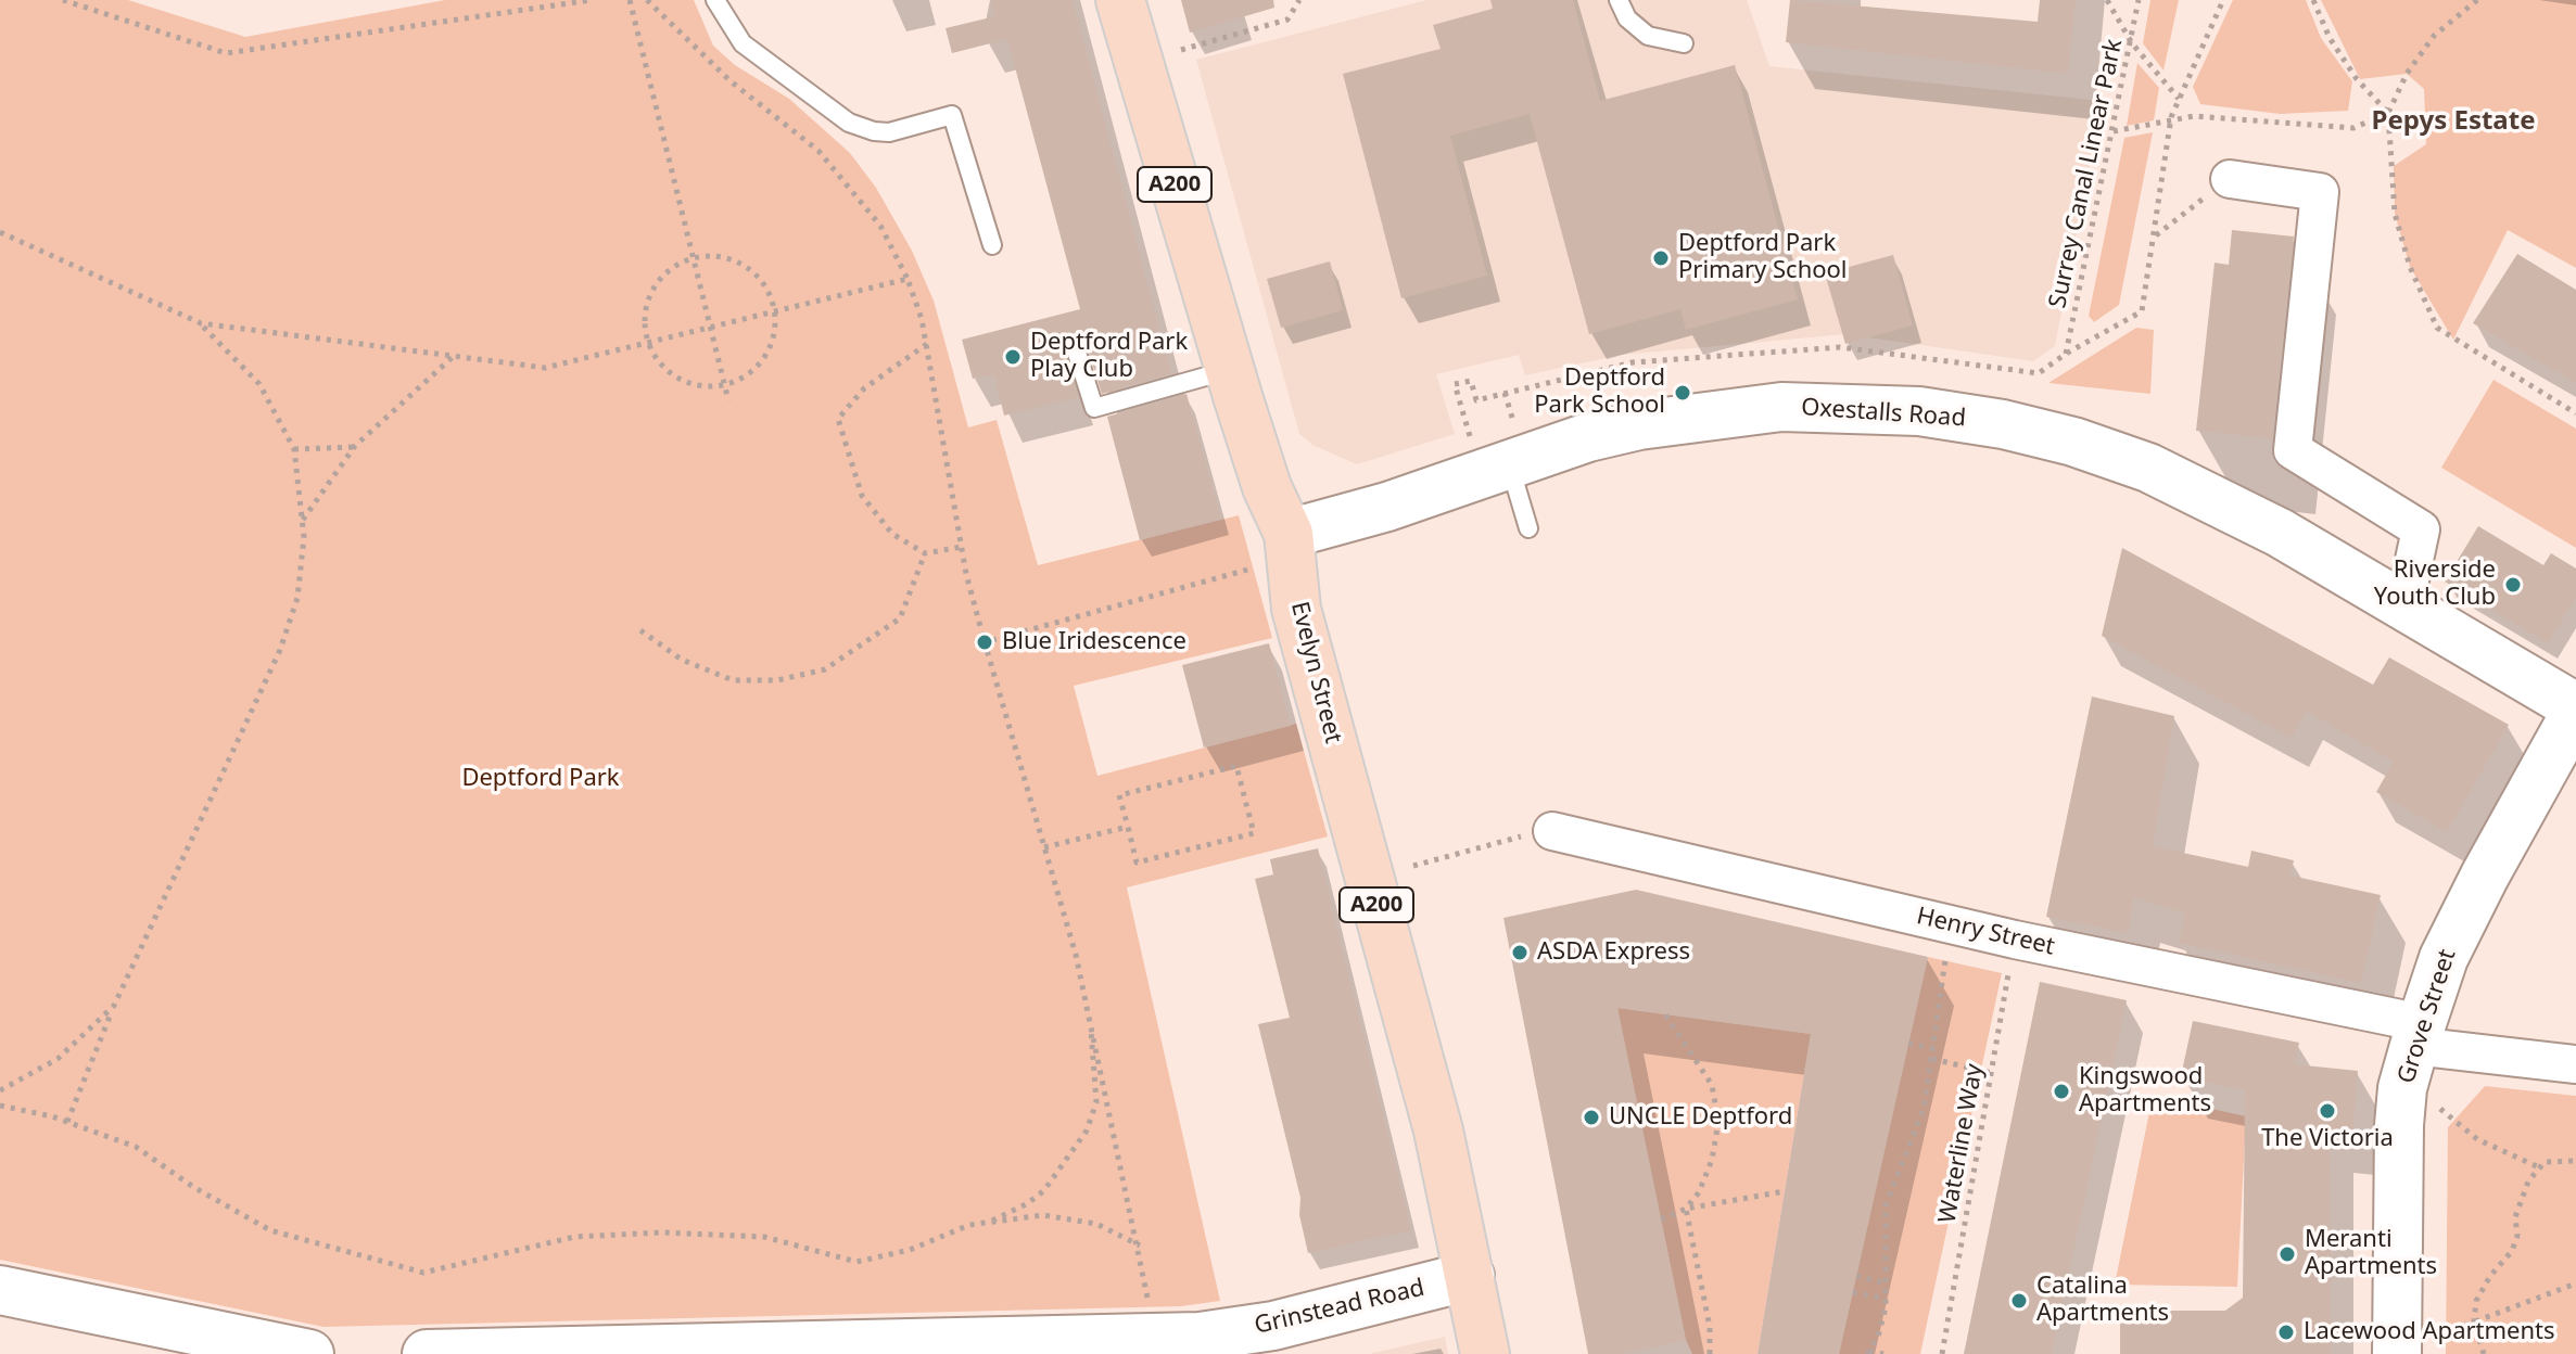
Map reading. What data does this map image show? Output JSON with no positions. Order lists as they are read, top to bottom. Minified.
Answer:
{"streets":{"main road":["A200","Evelyn Street"],"street":["Oxestalls Road","Henry Street","Grove Street","Grinstead Road"],"path":["Surrey Canal Linear Park","Waterline Way"]},"crossings":[["Oxestalls Road","Evelyn Street"],["Oxestalls Road","Grove Street"],["Evelyn Street","Grinstead Road"],["Henry Street","Grove Street"],["Henry Street","Waterline Way"]],"districts":["Pepys Estate"],"parks":["Deptford Park"],"places":["Deptford Park Primary School","Deptford Park Play Club","Deptford Park School","Riverside Youth Club","Blue Iridescence","ASDA Express","Kingswood Apartments","The Victoria","UNCLE Deptford","Meranti Apartments","Catalina Apartments","Lacewood Apartments"]}
